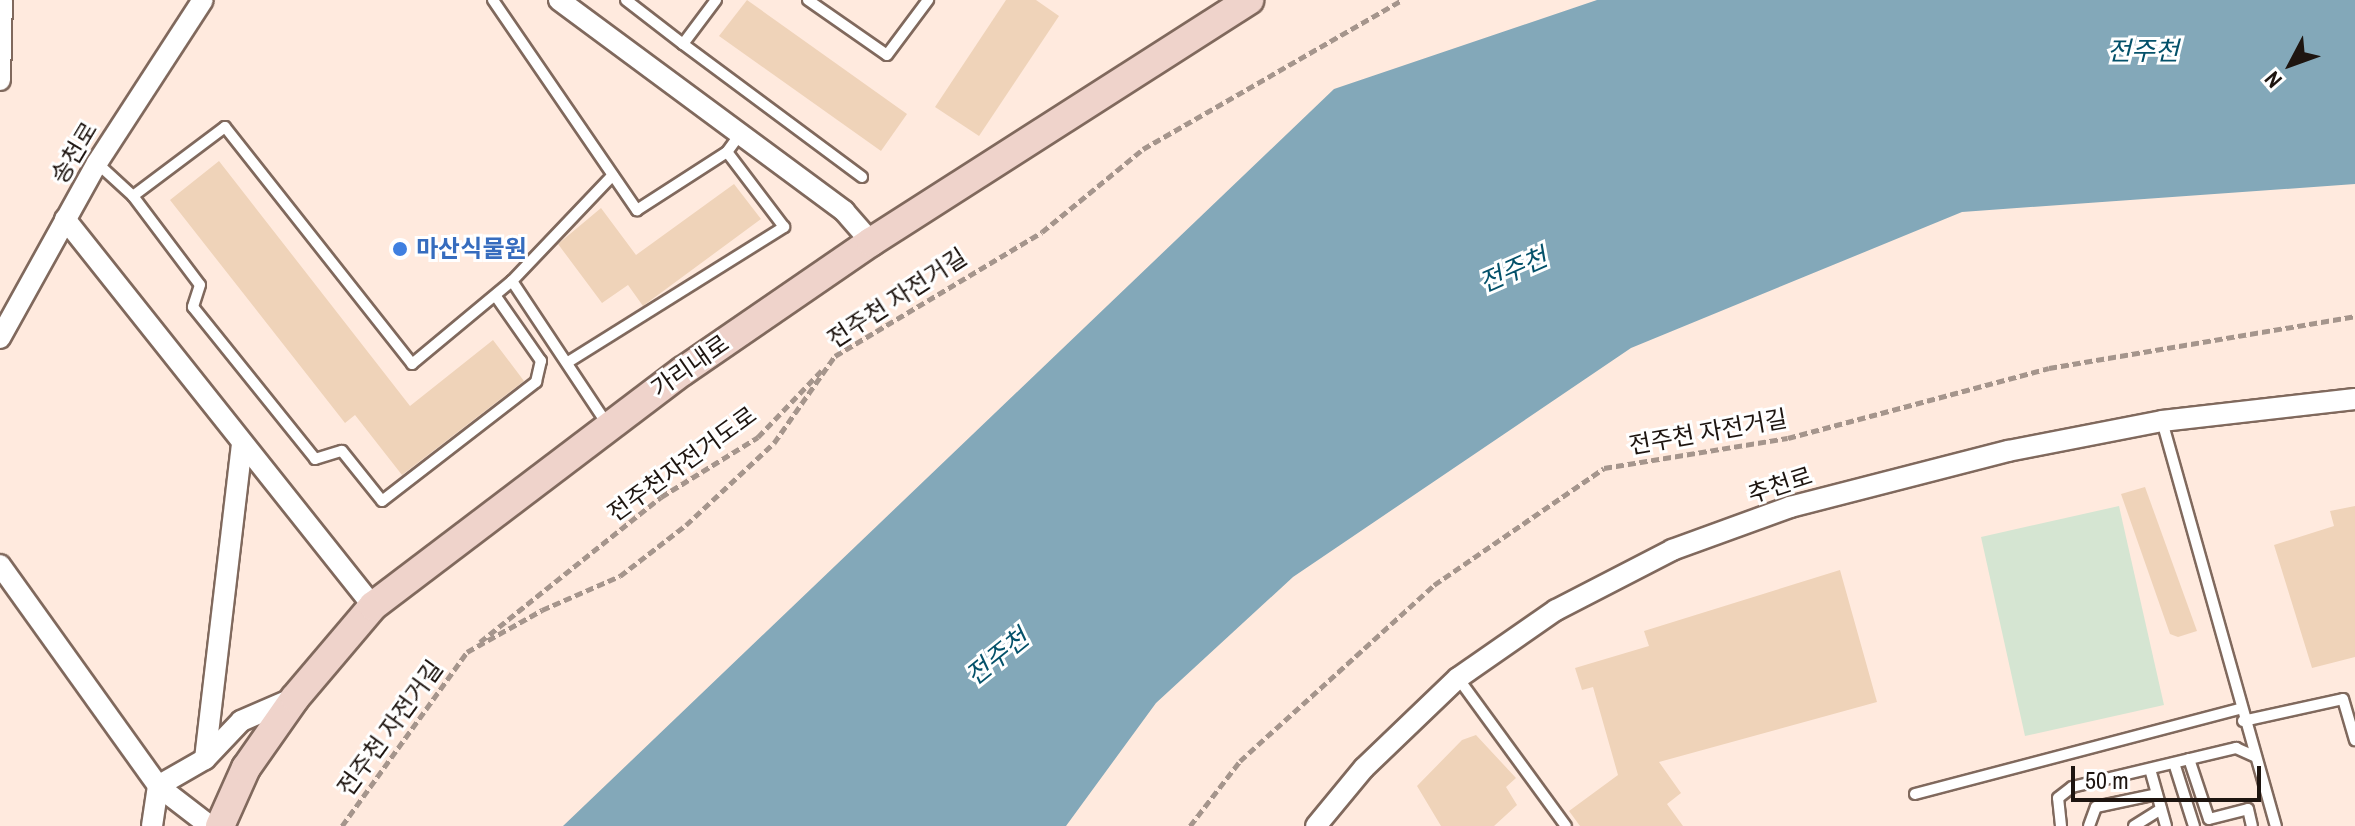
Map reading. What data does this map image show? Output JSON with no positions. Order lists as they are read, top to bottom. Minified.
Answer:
{"streets":{"street":["송천로","가리내로","추천로"],"path":["전주천 자전거길","전주천자전거도로"]},"crossings":[["전주천 자전거길","전주천자전거도로"]],"water":["전주천"],"places":["마산식물원"],"scale_bar":"50 m","north":"bottom left"}
